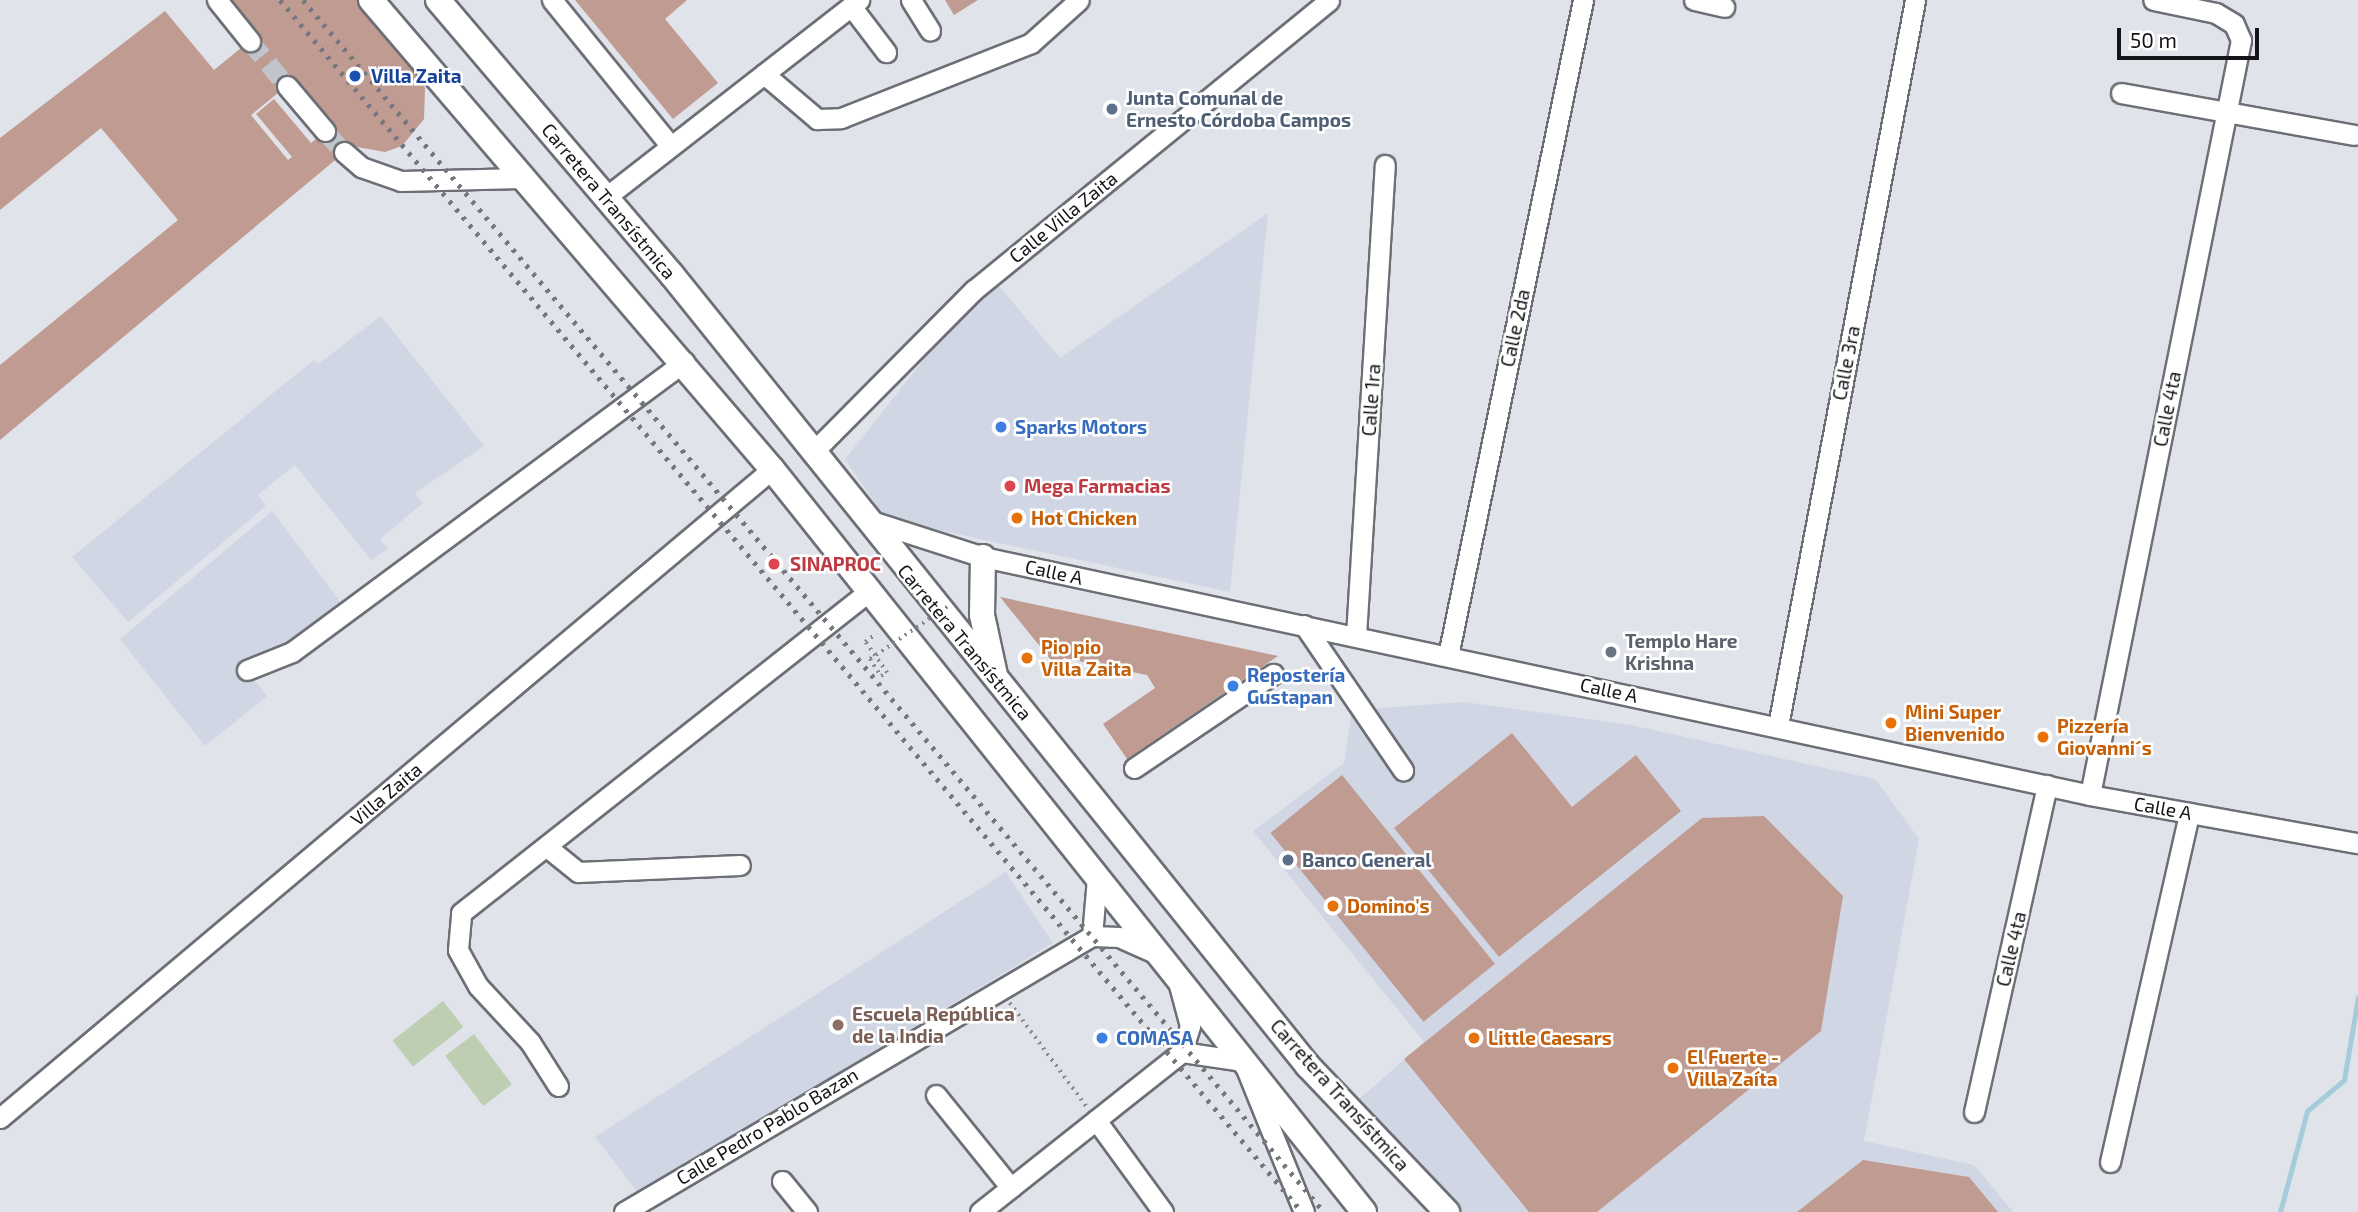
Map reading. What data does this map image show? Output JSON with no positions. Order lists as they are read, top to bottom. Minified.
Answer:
{"streets":{"main road":["Carretera Transístmica"],"street":["Calle Villa Zaita","Calle 2da","Calle 3ra","Calle 1ra","Calle 4ta","Calle A","Villa Zaita","Calle Pedro Pablo Bazan"]},"crossings":[["Carretera Transístmica","Calle Villa Zaita"],["Carretera Transístmica","Calle A"],["Calle 2da","Calle A"],["Calle 3ra","Calle A"],["Calle 1ra","Calle A"],["Calle 4ta","Calle A"]],"places":["Villa Zaita","Junta Comunal de Ernesto Córdoba Campos","Sparks Motors","Mega Farmacias","Hot Chicken","SINAPROC","Templo Hare Krishna","Pio pio Villa Zaita","Repostería Gustapan","Mini Super Bienvenido","Pizzería Giovanni´s","Banco General","Domino's","Escuela República de la India","COMASA","Little Caesars","El Fuerte - Villa Zaíta"],"scale_bar":"50 m"}
